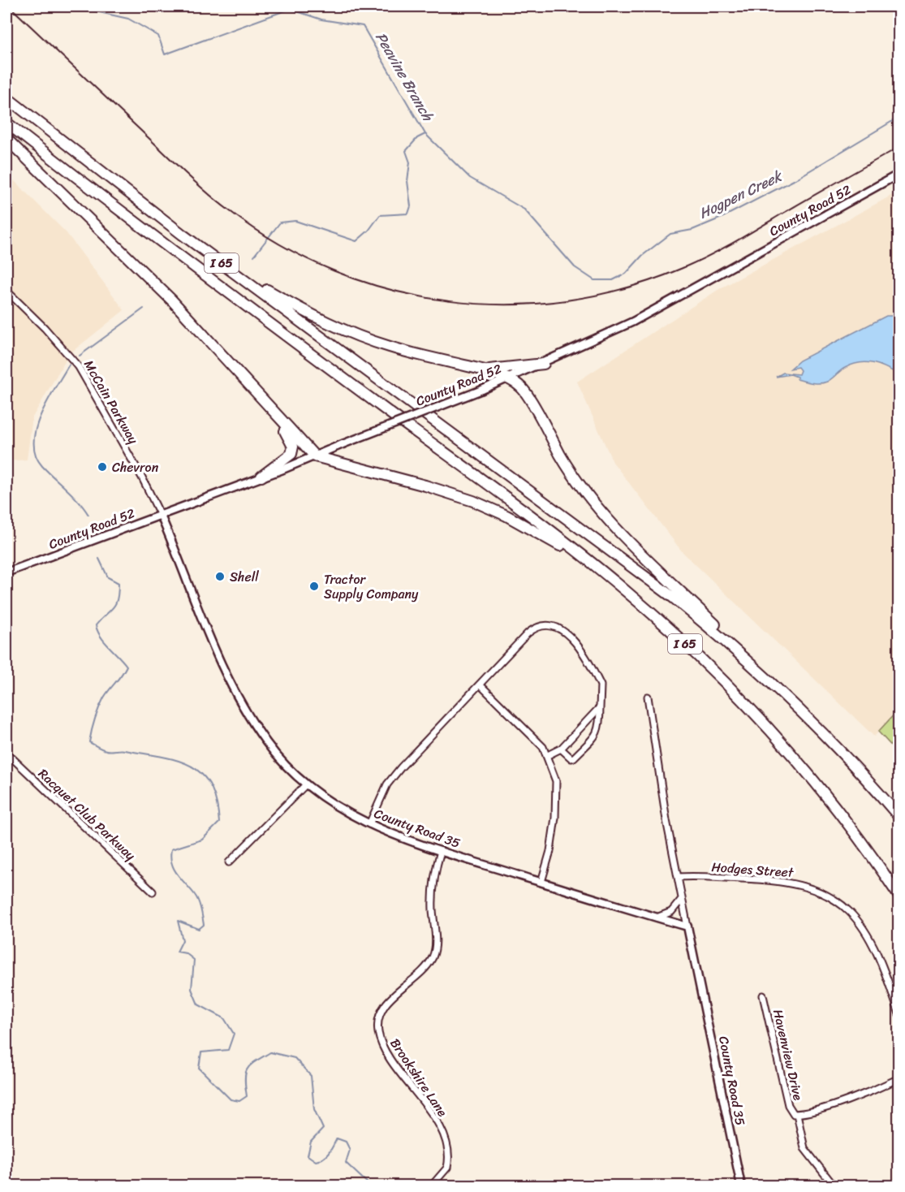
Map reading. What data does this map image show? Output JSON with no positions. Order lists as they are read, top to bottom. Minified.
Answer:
{"streets":{"highway":["I 65"],"street":["County Road 52","McCain Parkway","Racquet Club Parkway","County Road 35","Hodges Street","Havenview Drive","Brookshire Lane"]},"crossings":[["County Road 52","McCain Parkway"],["County Road 52","County Road 35"],["McCain Parkway","County Road 35"],["County Road 35","Brookshire Lane"]],"water":["Peavine Branch","Hogpen Creek"],"places":["Chevron","Shell","Tractor Supply Company"]}
